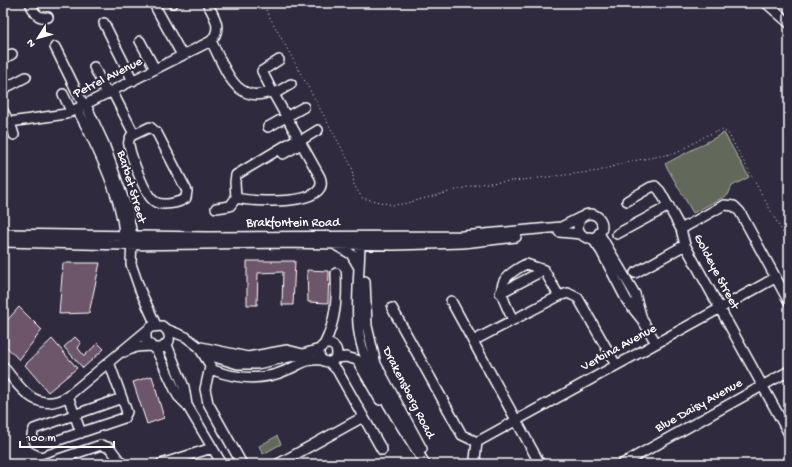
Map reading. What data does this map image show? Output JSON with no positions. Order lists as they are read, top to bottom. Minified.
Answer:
{"streets":{"street":["Petrel Avenue","Barbet Street","Brakfontein Road","Goldeye Street","Verbina Avenue","Drakensberg Road","Blue Daisy Avenue"]},"crossings":[["Petrel Avenue","Barbet Street"],["Barbet Street","Brakfontein Road"],["Brakfontein Road","Drakensberg Road"],["Goldeye Street","Verbina Avenue"],["Goldeye Street","Blue Daisy Avenue"]],"scale_bar":"100 m","north":"bottom left"}
